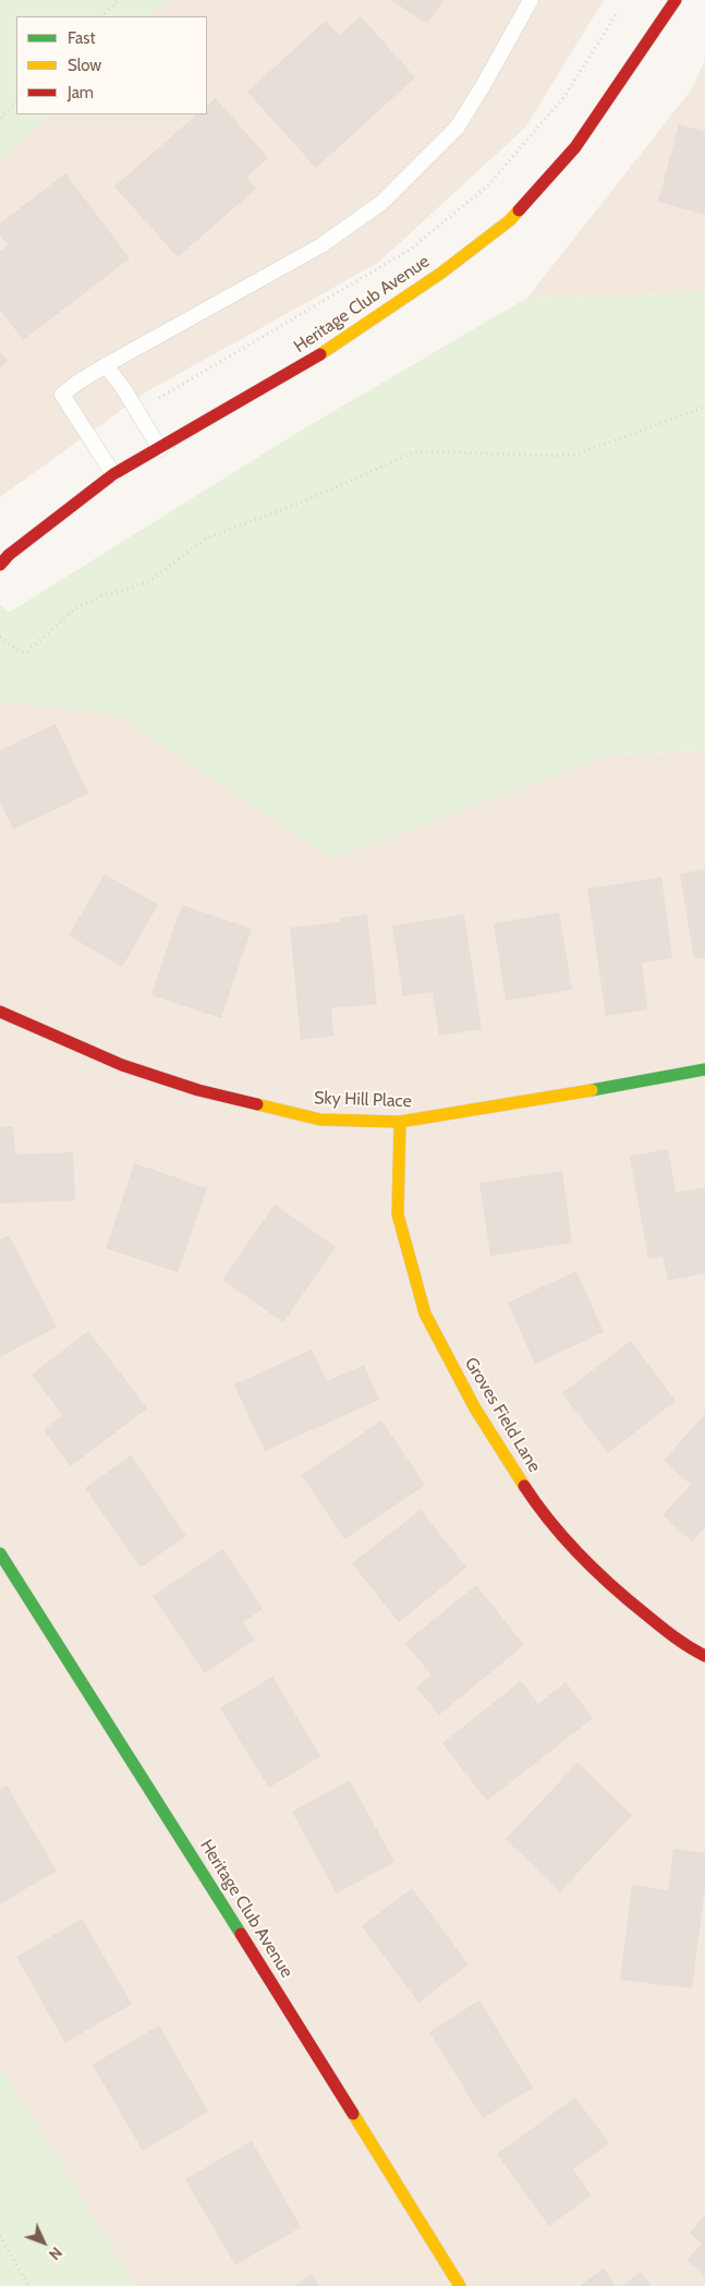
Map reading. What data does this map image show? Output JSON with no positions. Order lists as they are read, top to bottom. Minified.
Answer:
{"streets":{"street":["Heritage Club Avenue","Sky Hill Place","Groves Field Lane"]},"crossings":[["Sky Hill Place","Groves Field Lane"]],"legend":["Fast","Slow","Jam"],"north":"bottom right"}
